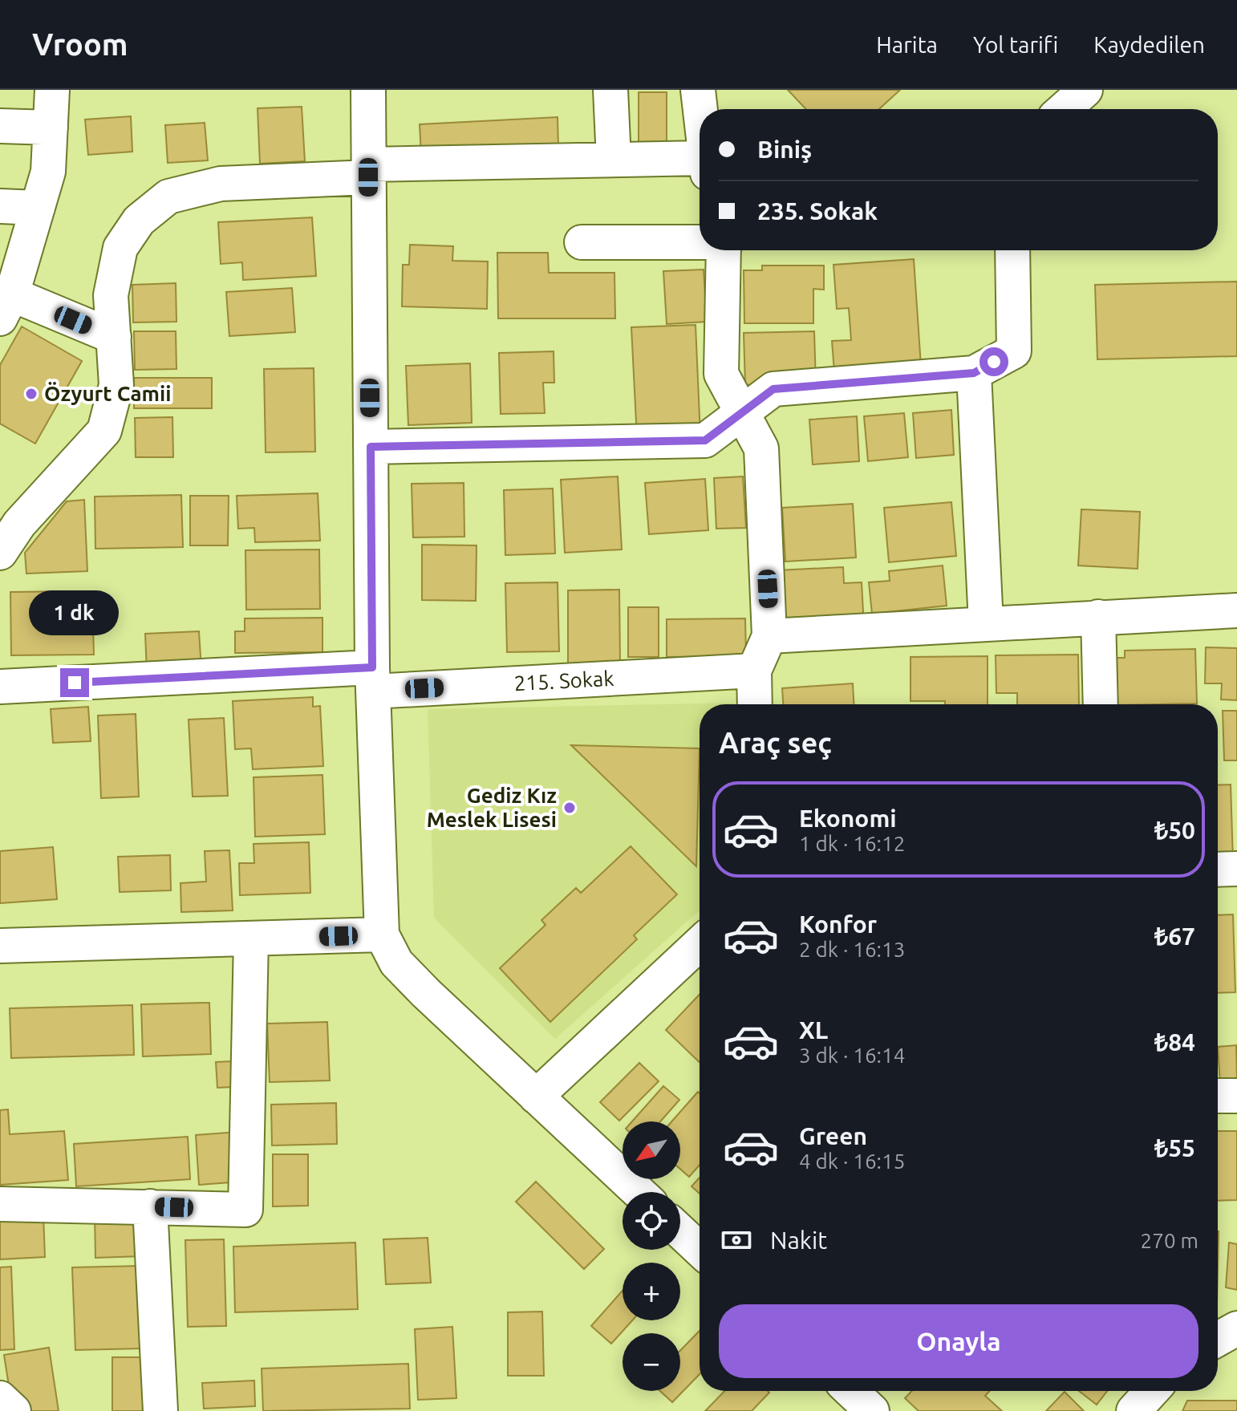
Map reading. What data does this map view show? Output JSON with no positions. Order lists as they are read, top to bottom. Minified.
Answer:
{"streets":{"street":["215. Sokak"]},"places":["Özyurt Camii","Gediz Kız Meslek Lisesi"],"north":"bottom left","page":{"header":"Vroom","nav":["Harita","Yol tarifi","Kaydedilen"],"banner":["Biniş","235. Sokak"],"bubble":"1 dk","heading":"Araç seç","list":[{"name":"Ekonomi","note":"1 dk · 16:12","value":"₺50"},{"name":"Konfor","note":"2 dk · 16:13","value":"₺67"},{"name":"XL","note":"3 dk · 16:14","value":"₺84"},{"name":"Green","note":"4 dk · 16:15","value":"₺55"}],"map_buttons":["+","−"],"pay":["Nakit","270 m"],"buttons":"Onayla"}}
